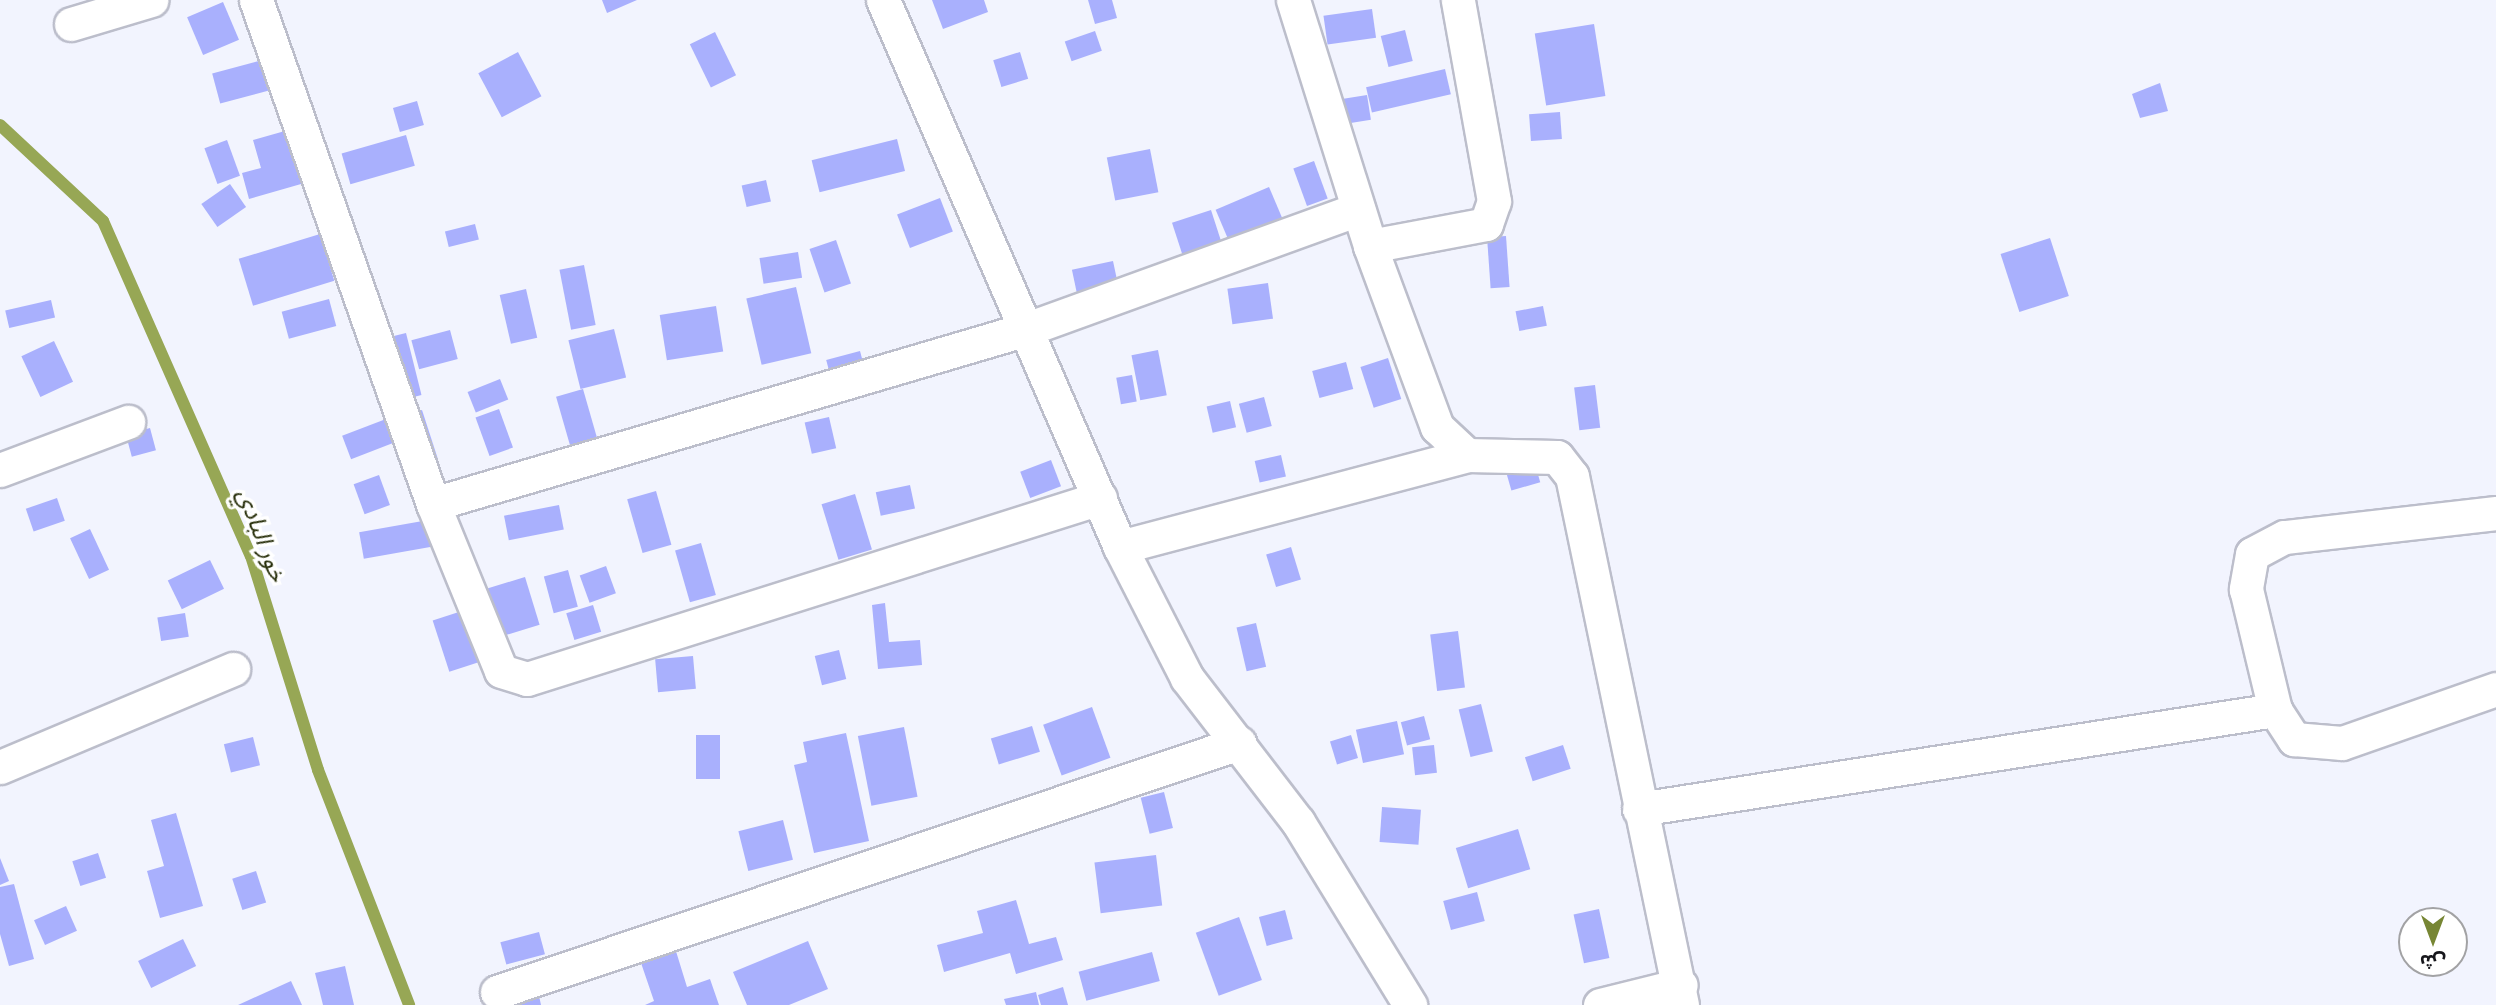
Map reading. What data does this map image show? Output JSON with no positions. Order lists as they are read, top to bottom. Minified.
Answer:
{"water":["خور البادي"],"north":"bottom"}
